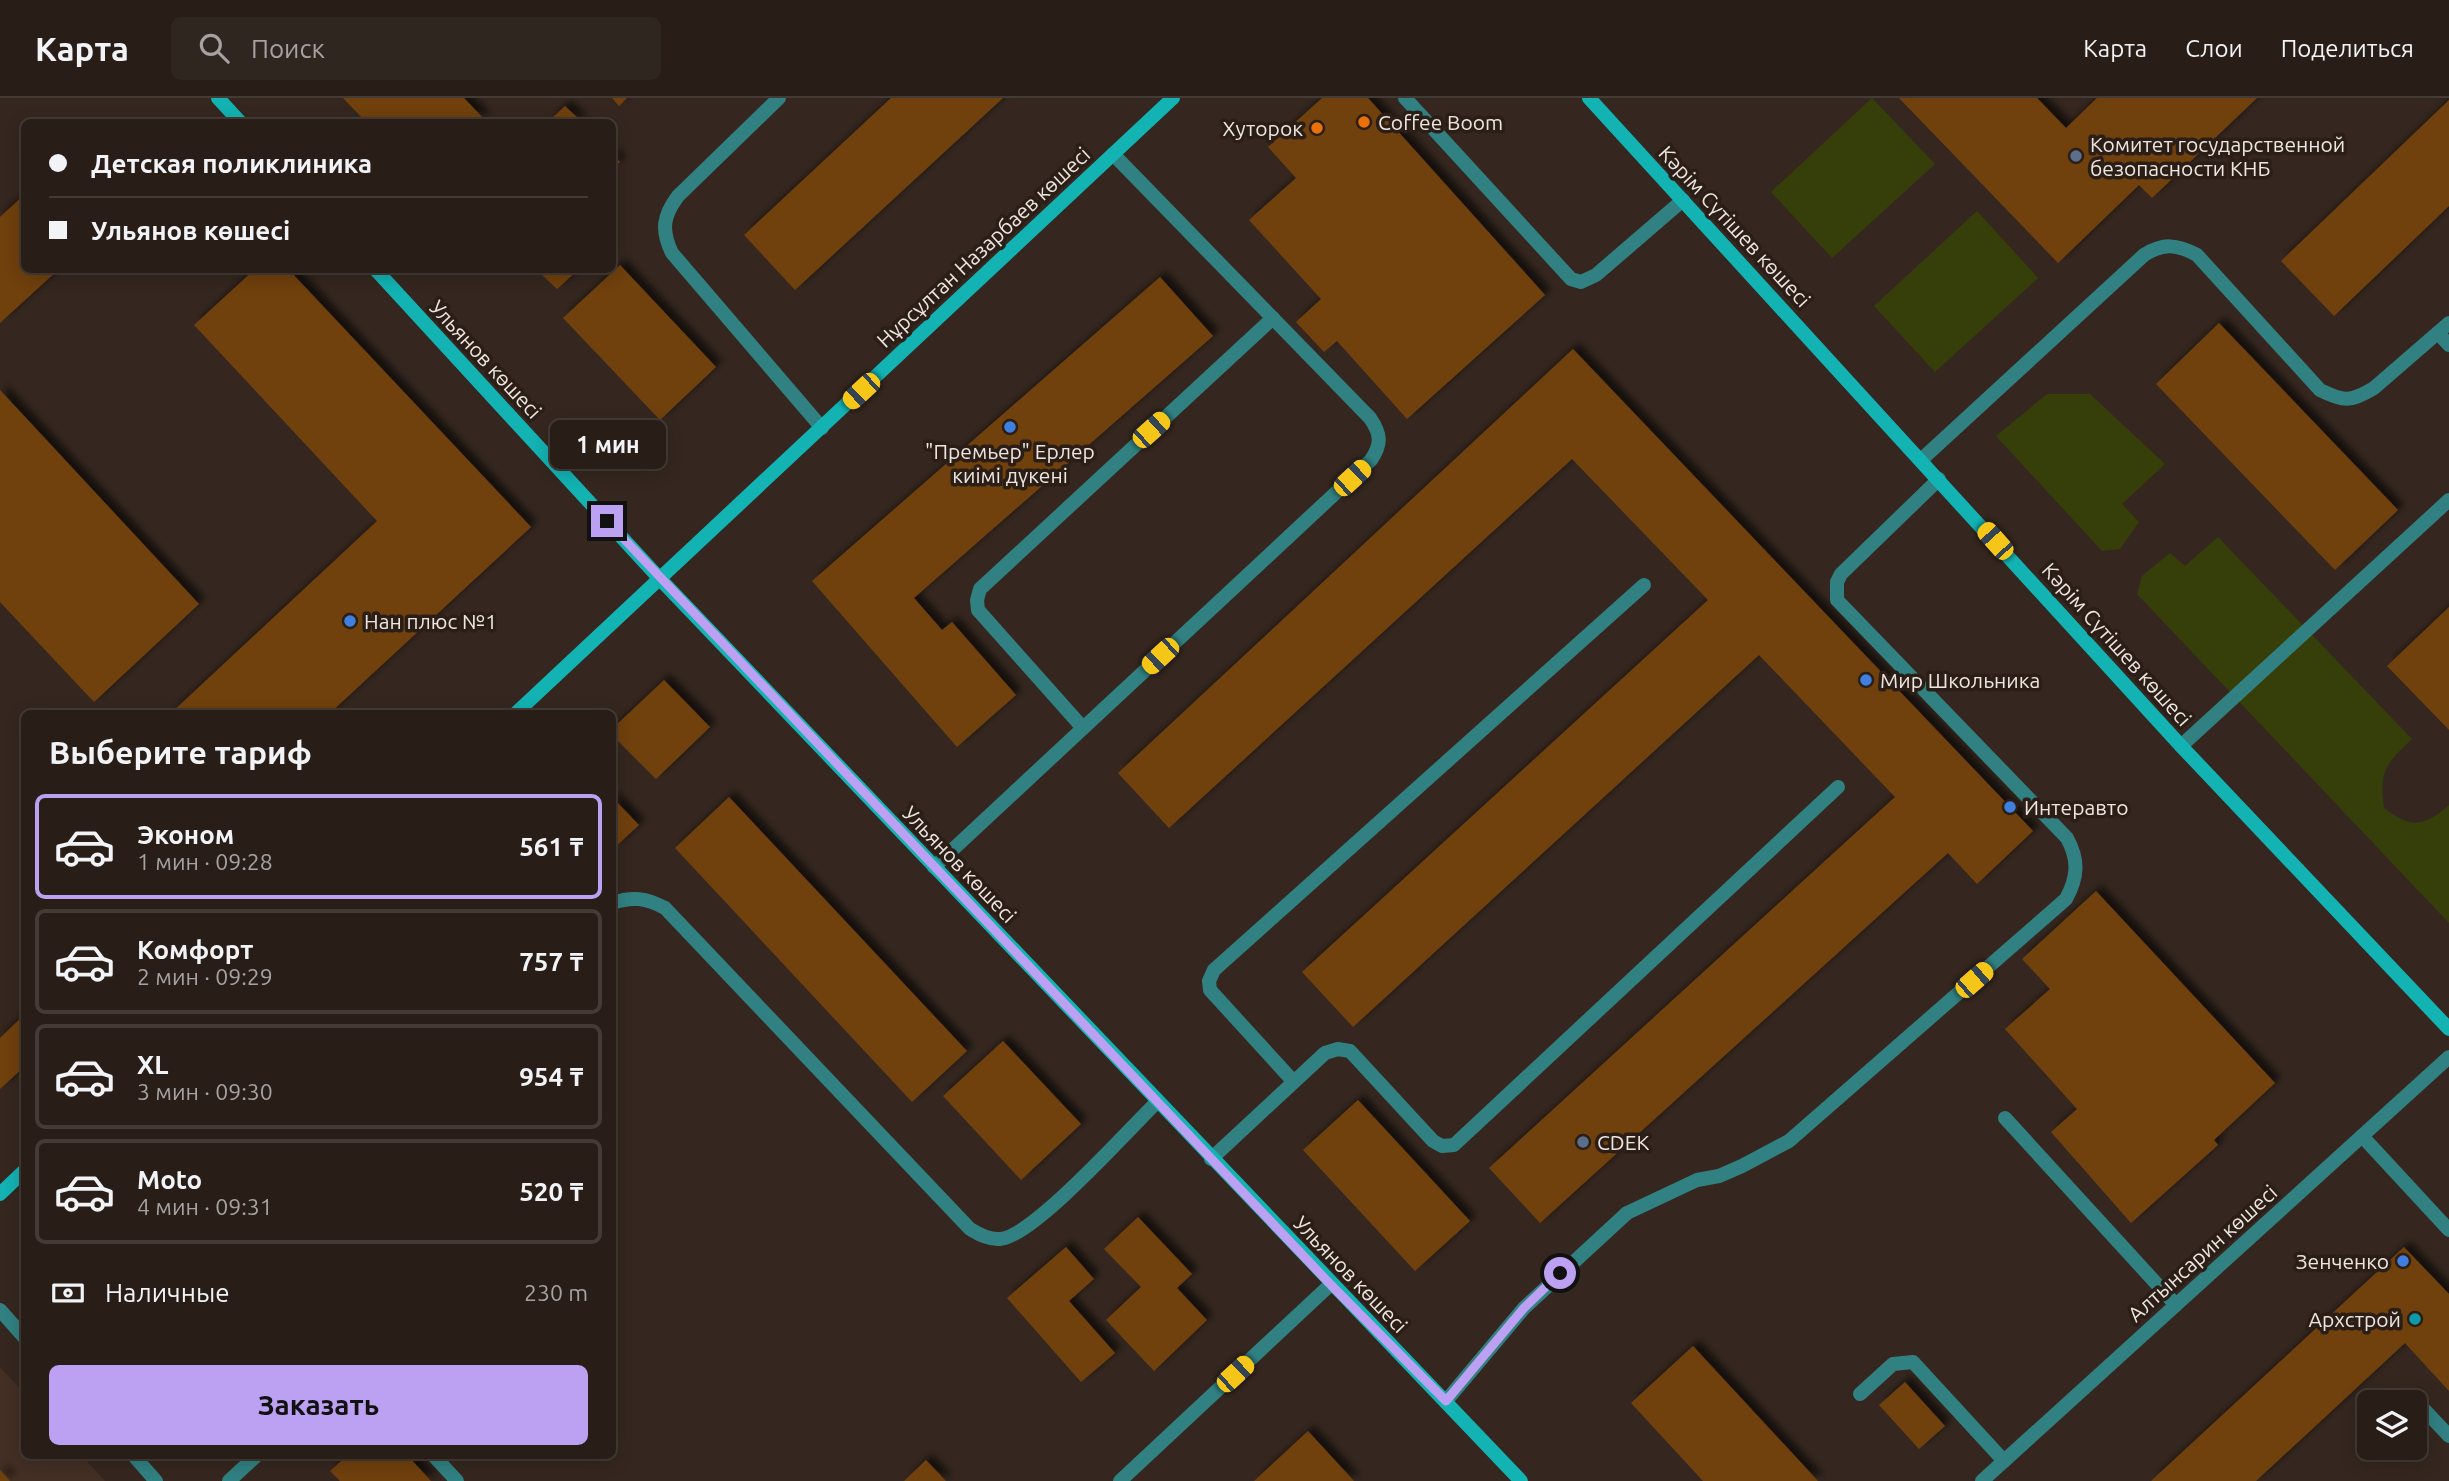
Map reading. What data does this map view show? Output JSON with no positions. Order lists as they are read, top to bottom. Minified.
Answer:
{"streets":{"street":["Кәрім Сүтішев көшесі","Нұрсұлтан Назарбаев көшесі","Ульянов көшесі","Алтынсарин көшесі"]},"crossings":[["Нұрсұлтан Назарбаев көшесі","Ульянов көшесі"]],"places":["Coffee Boom","Хуторок","Комитет государственной безопасности КНБ","\"Премьер\" Ерлер киімі дүкені","Нан плюс №1","Мир Школьника","Интеравто","CDEK","Зенченко","Архстрой"],"page":{"header":"Карта","search":"Поиск","nav":["Карта","Слои","Поделиться"],"banner":["Детская поликлиника","Ульянов көшесі"],"bubble":"1 мин","heading":"Выберите тариф","list":[{"name":"Эконом","note":"1 мин · 09:28","value":"561 ₸"},{"name":"Комфорт","note":"2 мин · 09:29","value":"757 ₸"},{"name":"XL","note":"3 мин · 09:30","value":"954 ₸"},{"name":"Moto","note":"4 мин · 09:31","value":"520 ₸"}],"pay":["Наличные","230 m"],"buttons":"Заказать"}}
